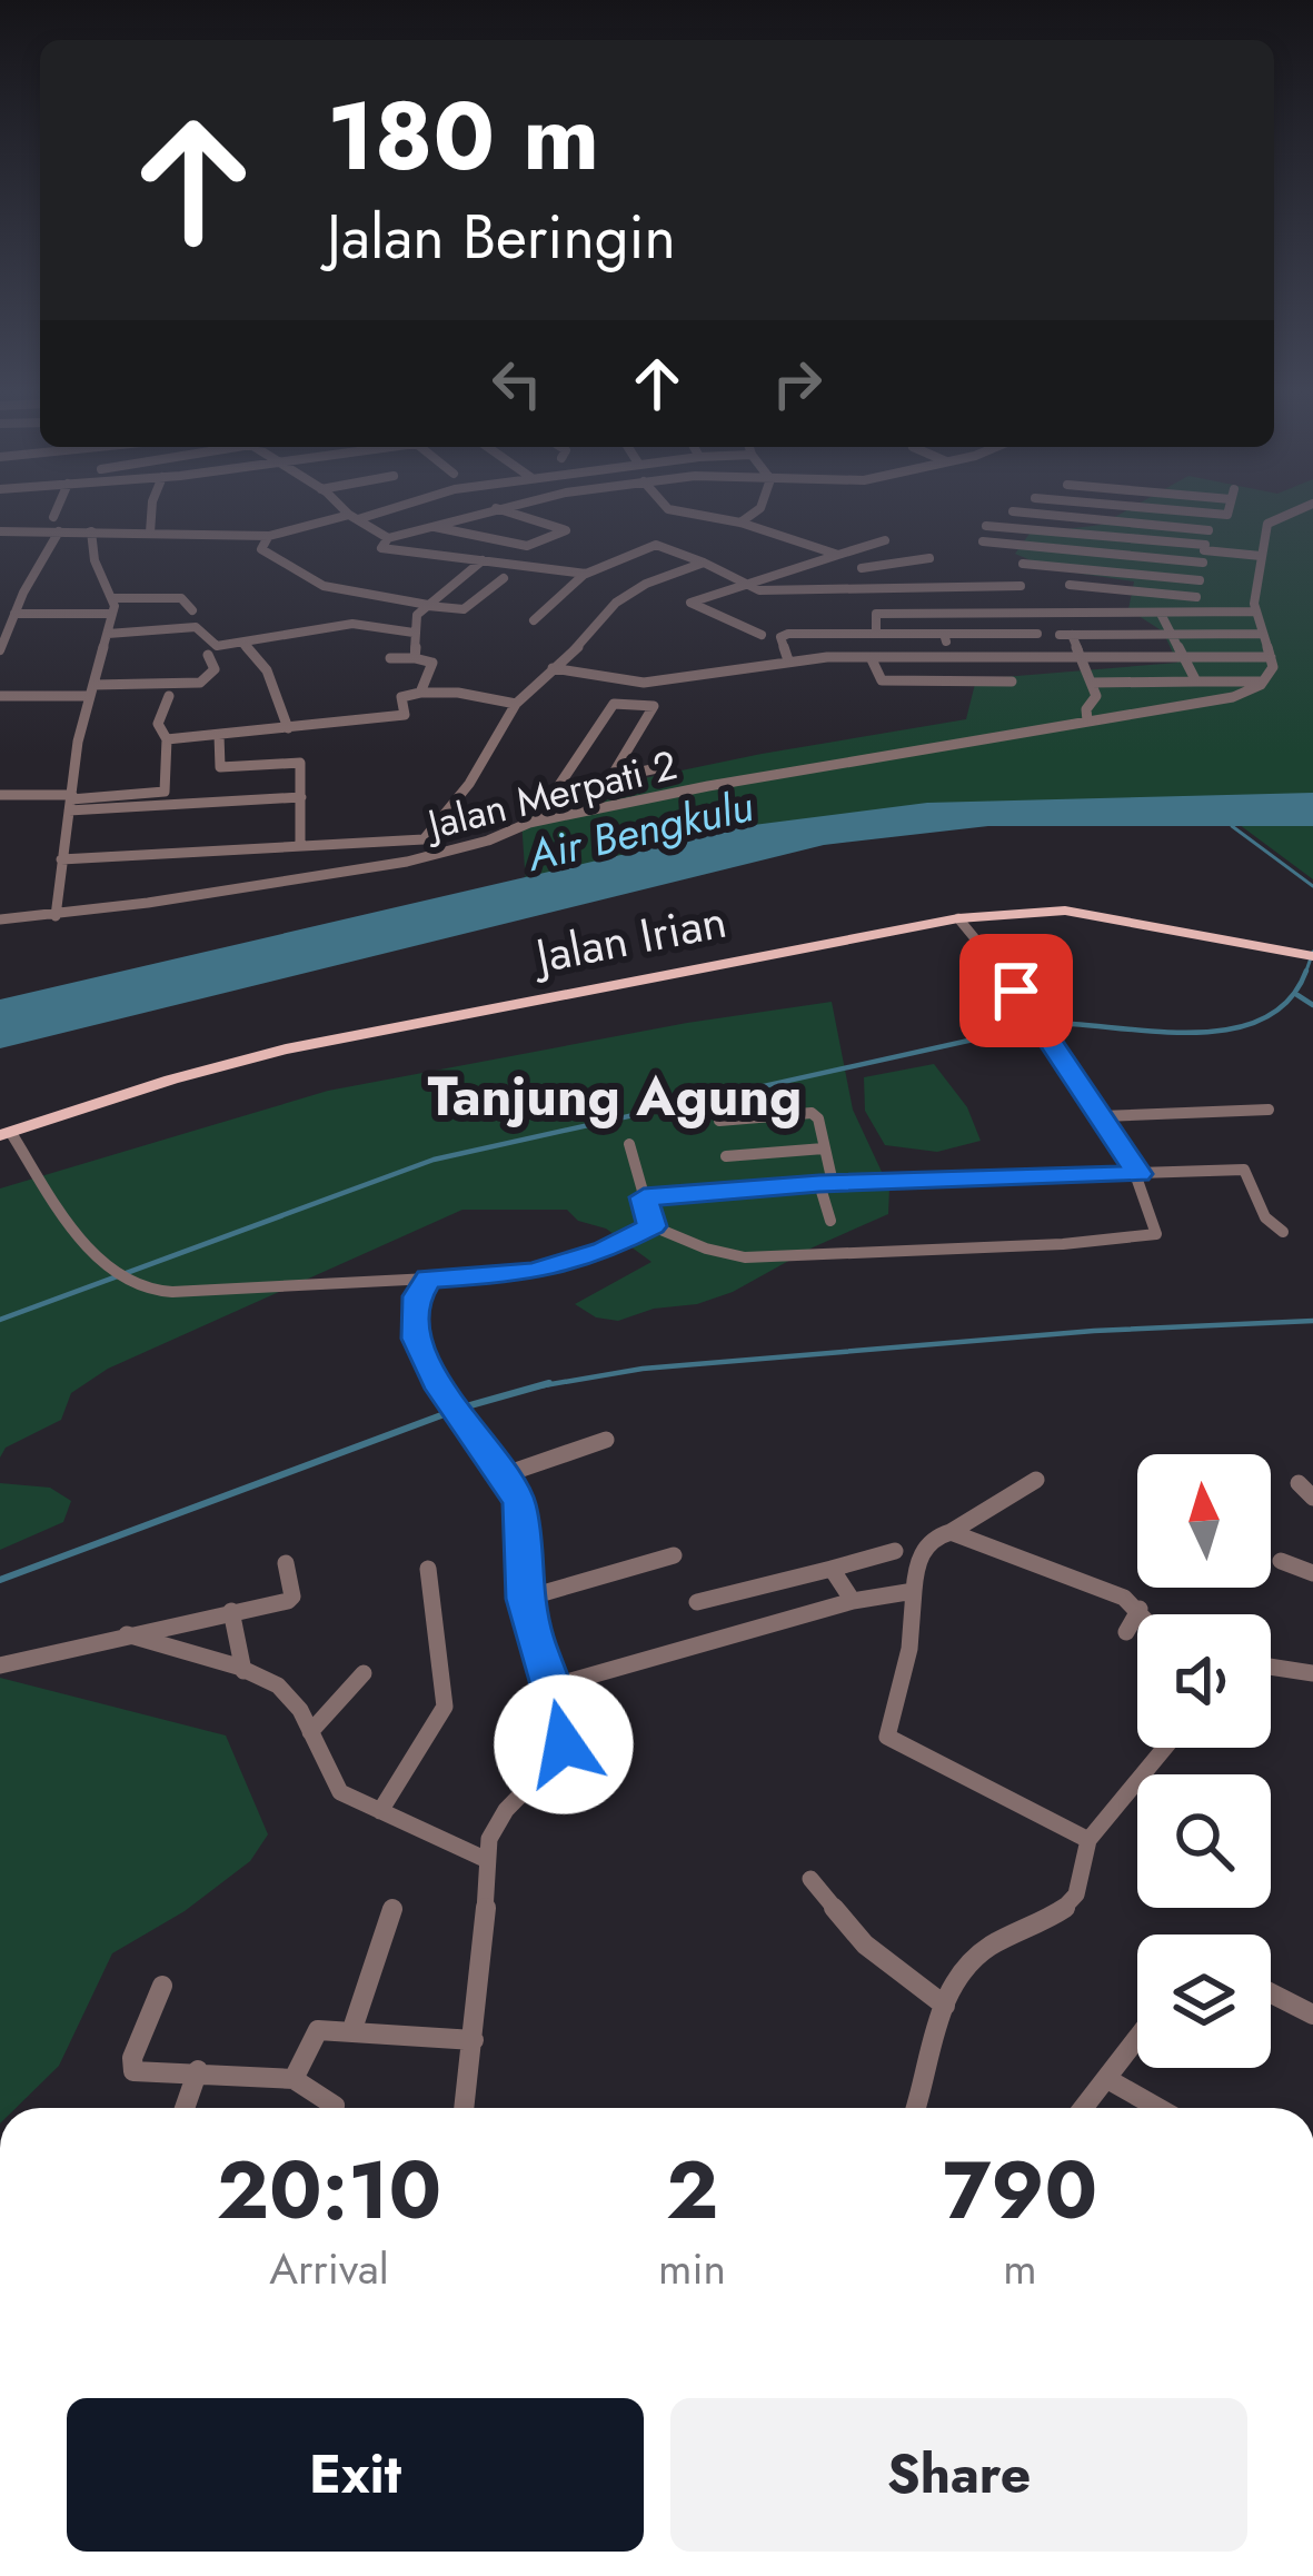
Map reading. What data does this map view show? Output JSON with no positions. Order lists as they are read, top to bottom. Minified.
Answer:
{"streets":{"main road":["Jalan Irian"],"street":["Jalan Merpati 2"]},"districts":["Tanjung Agung"],"water":["Air Bengkulu"],"north":"top","page":{"turn":["180 m","Jalan Beringin"],"eta":["20:10","Arrival","2","min","790","m"],"buttons":["Exit","Share"]}}
